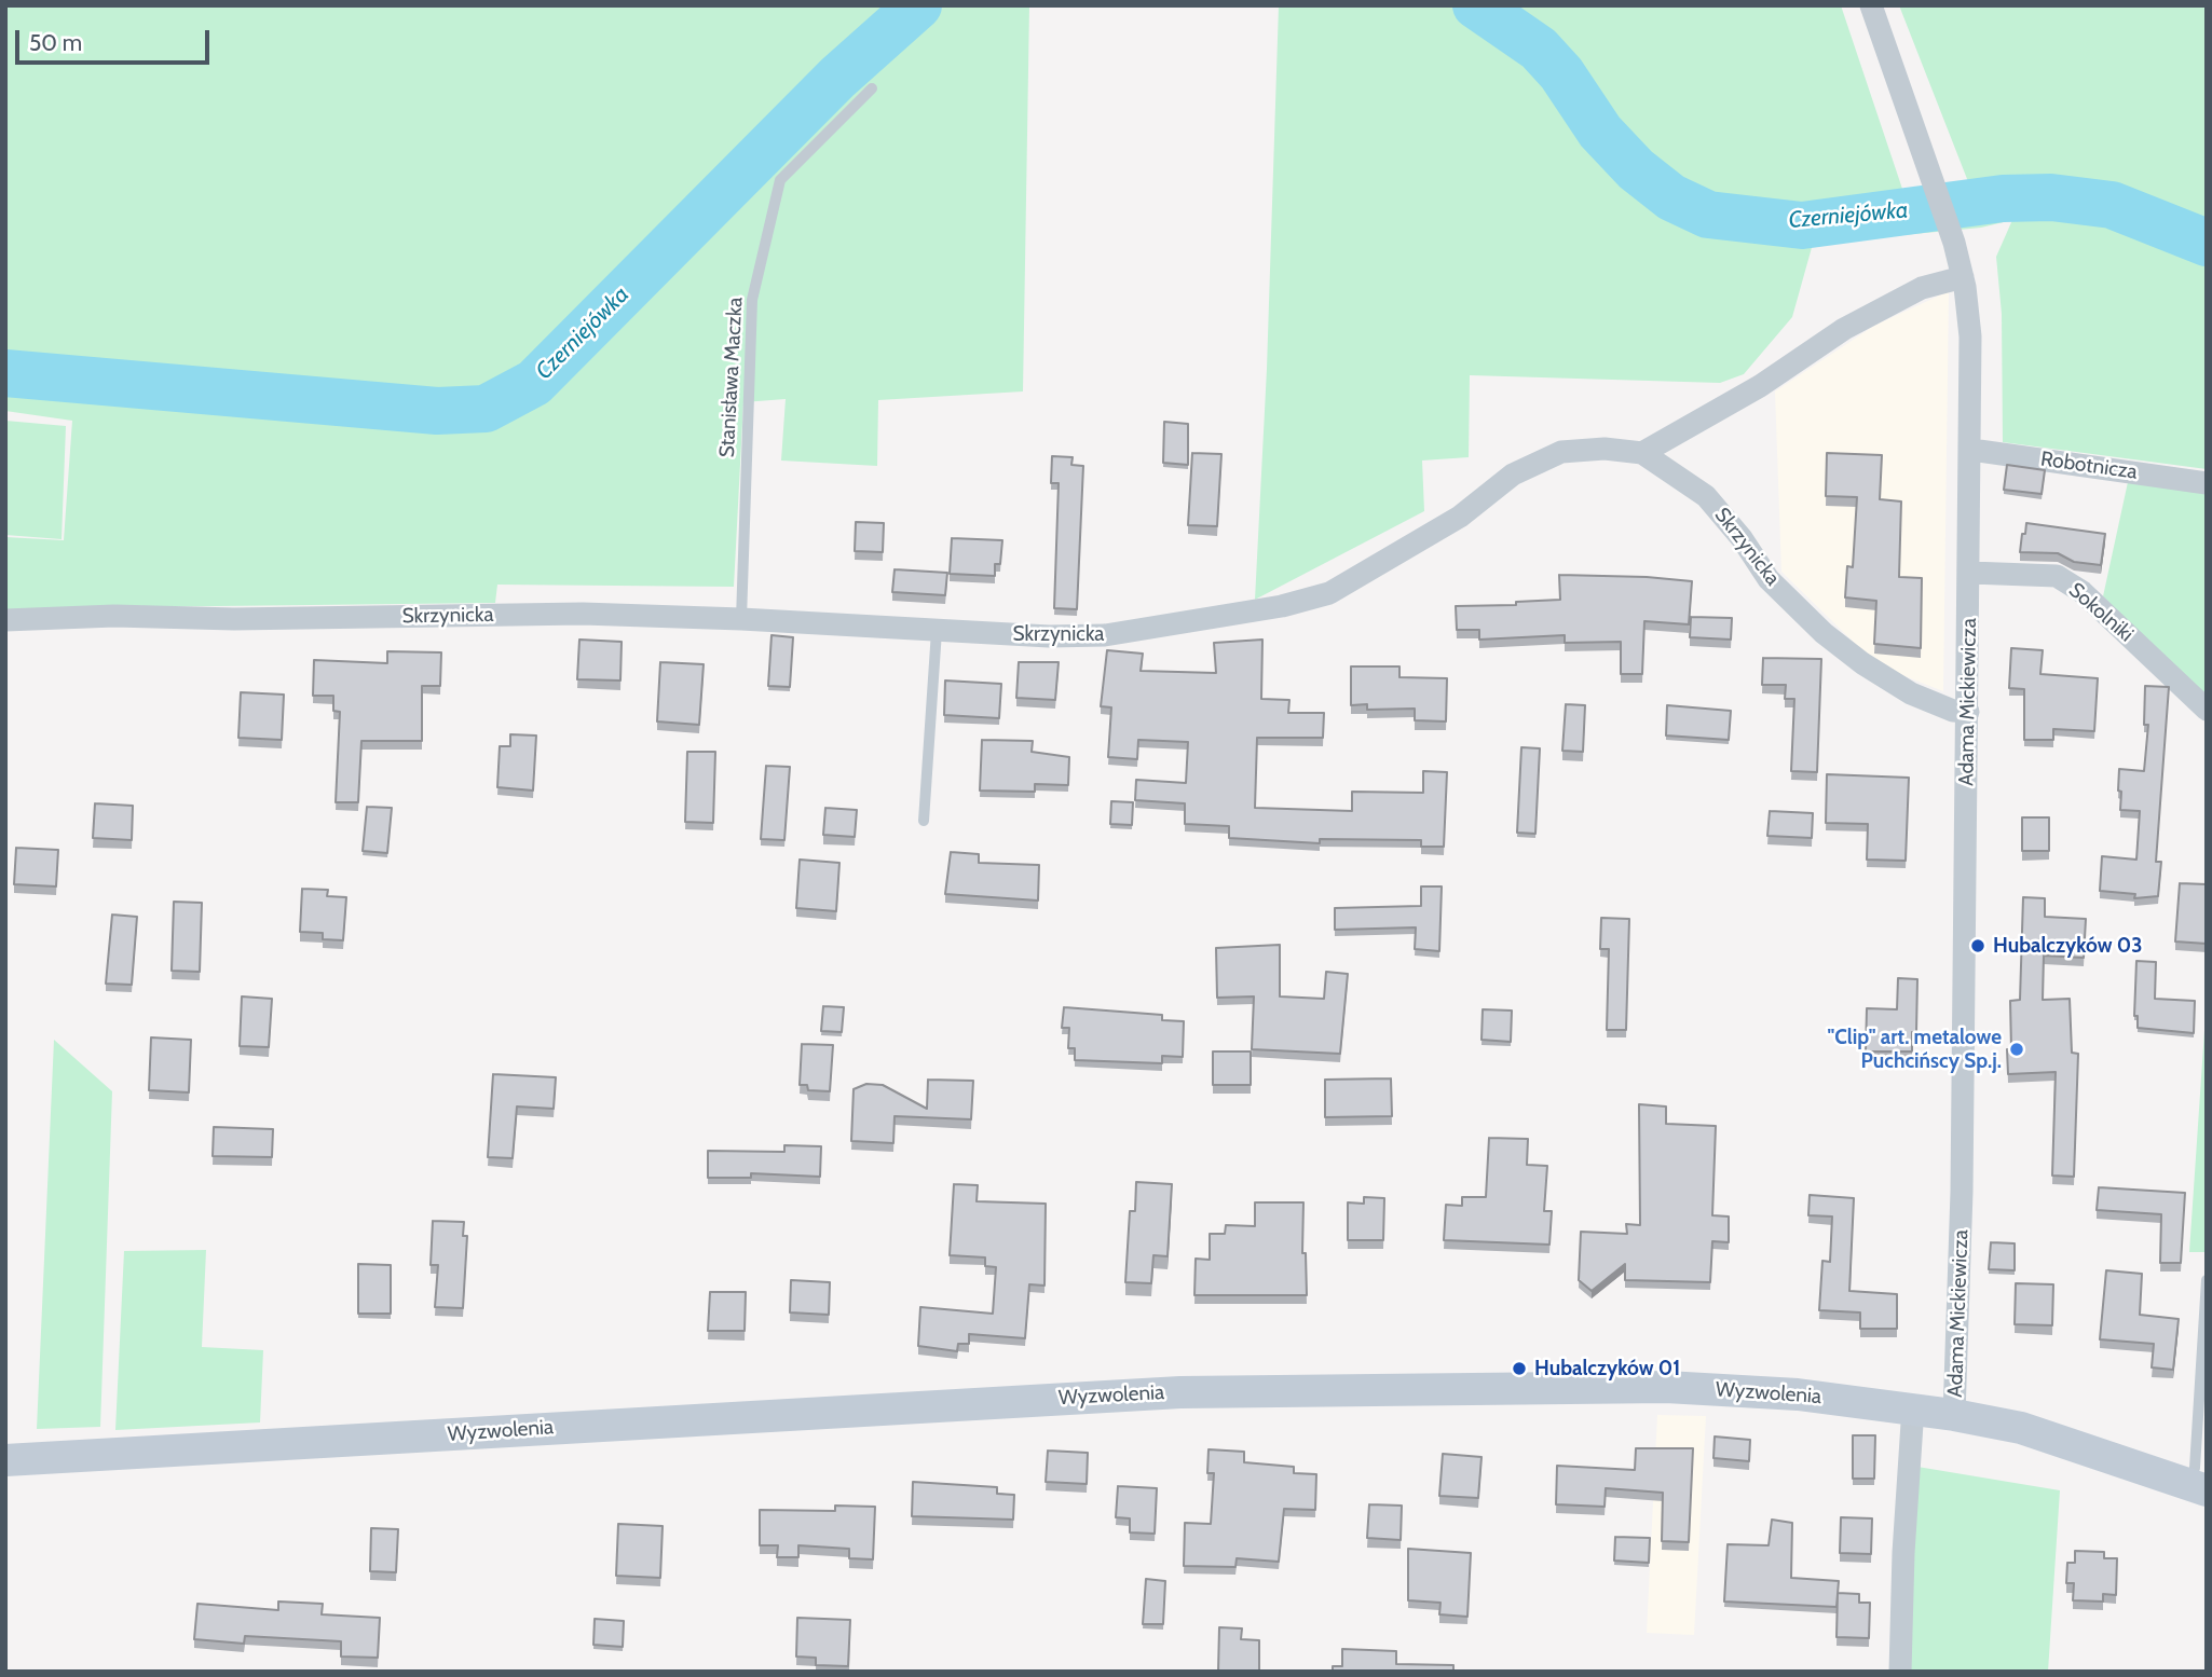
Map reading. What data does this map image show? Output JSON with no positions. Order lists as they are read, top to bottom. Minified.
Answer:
{"streets":{"street":["Robotnicza","Skrzynicka","Sokolniki","Adama Mickiewicza","Wyzwolenia"],"lane":["Stanisława Maczka"]},"crossings":[["Stanisława Maczka","Skrzynicka"],["Robotnicza","Adama Mickiewicza"],["Skrzynicka","Adama Mickiewicza"],["Sokolniki","Adama Mickiewicza"],["Adama Mickiewicza","Wyzwolenia"]],"water":["Czerniejówka"],"places":["Hubalczyków 03","\"Clip\" art. metalowe Puchcińscy Sp.j.","Hubalczyków 01"],"scale_bar":"50 m"}
